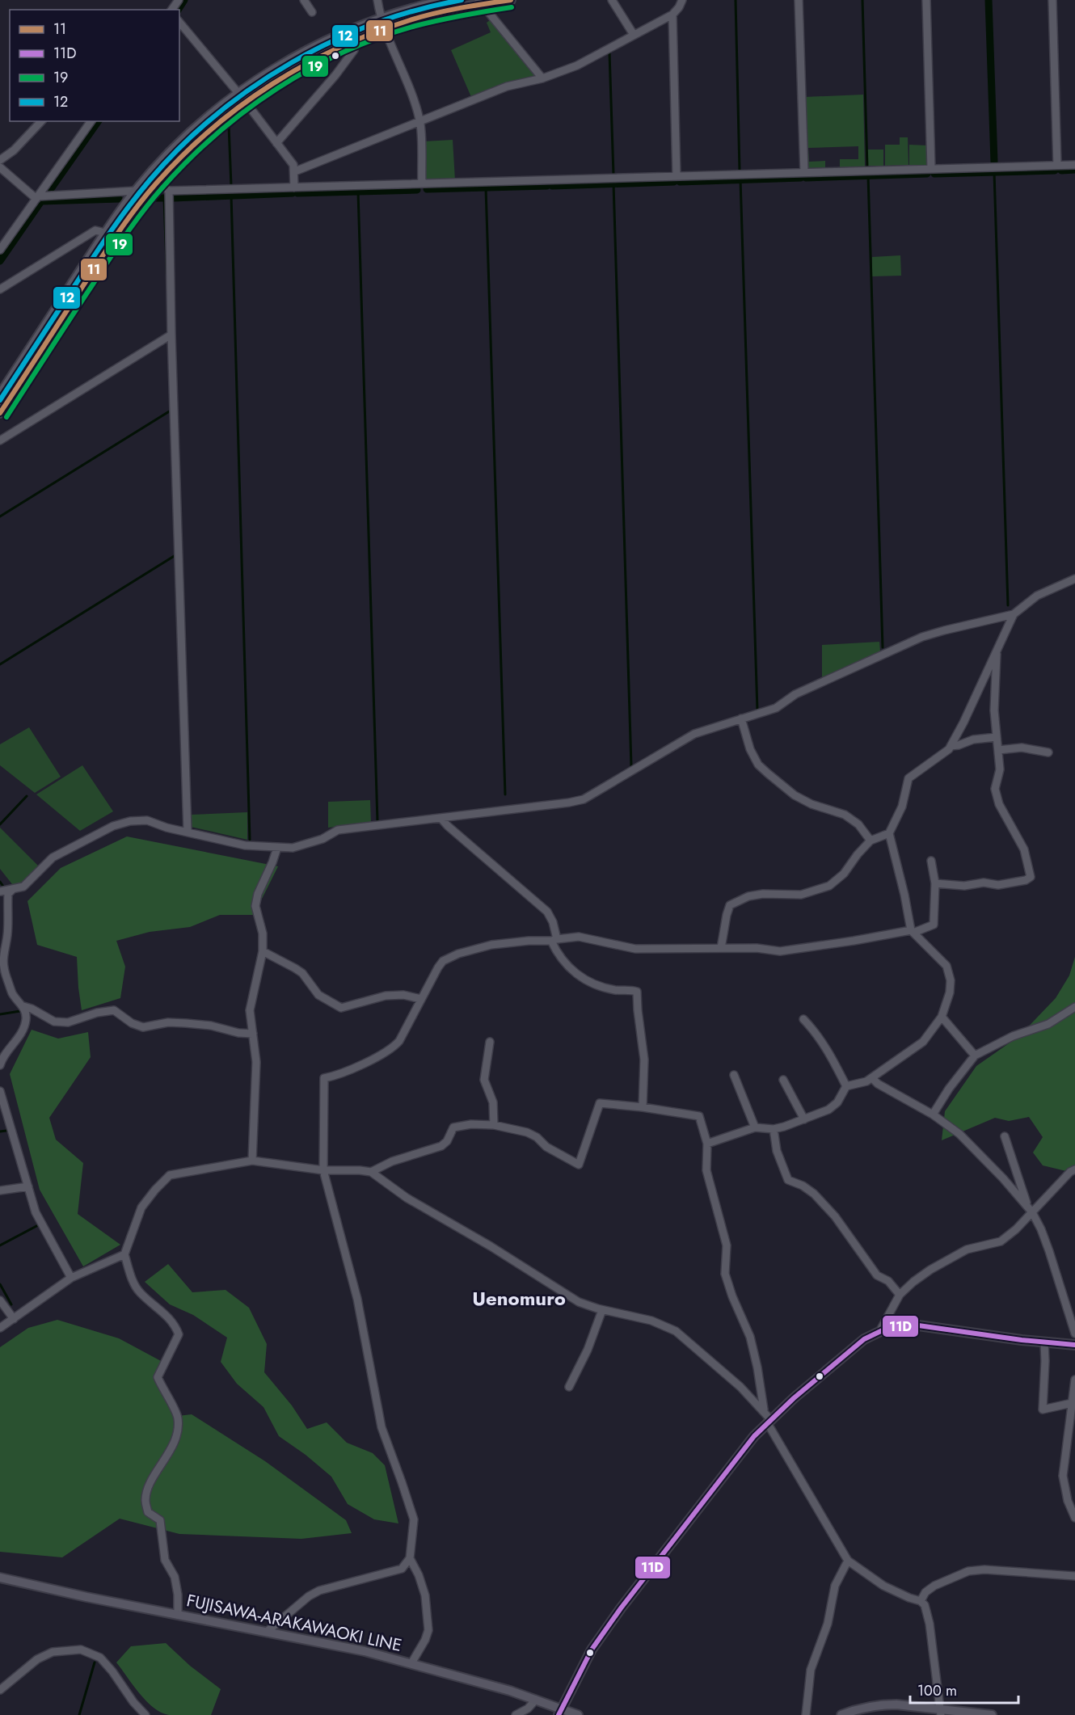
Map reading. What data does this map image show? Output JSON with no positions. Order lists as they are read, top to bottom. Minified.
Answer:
{"streets":{"main road":["FUJISAWA-ARAKAWAOKI LINE"]},"districts":["Uenomuro"],"lines":["transit line 11","transit line 12","transit line 19","transit line 11D"],"legend":["11","11D","19","12"],"scale_bar":"100 m"}
